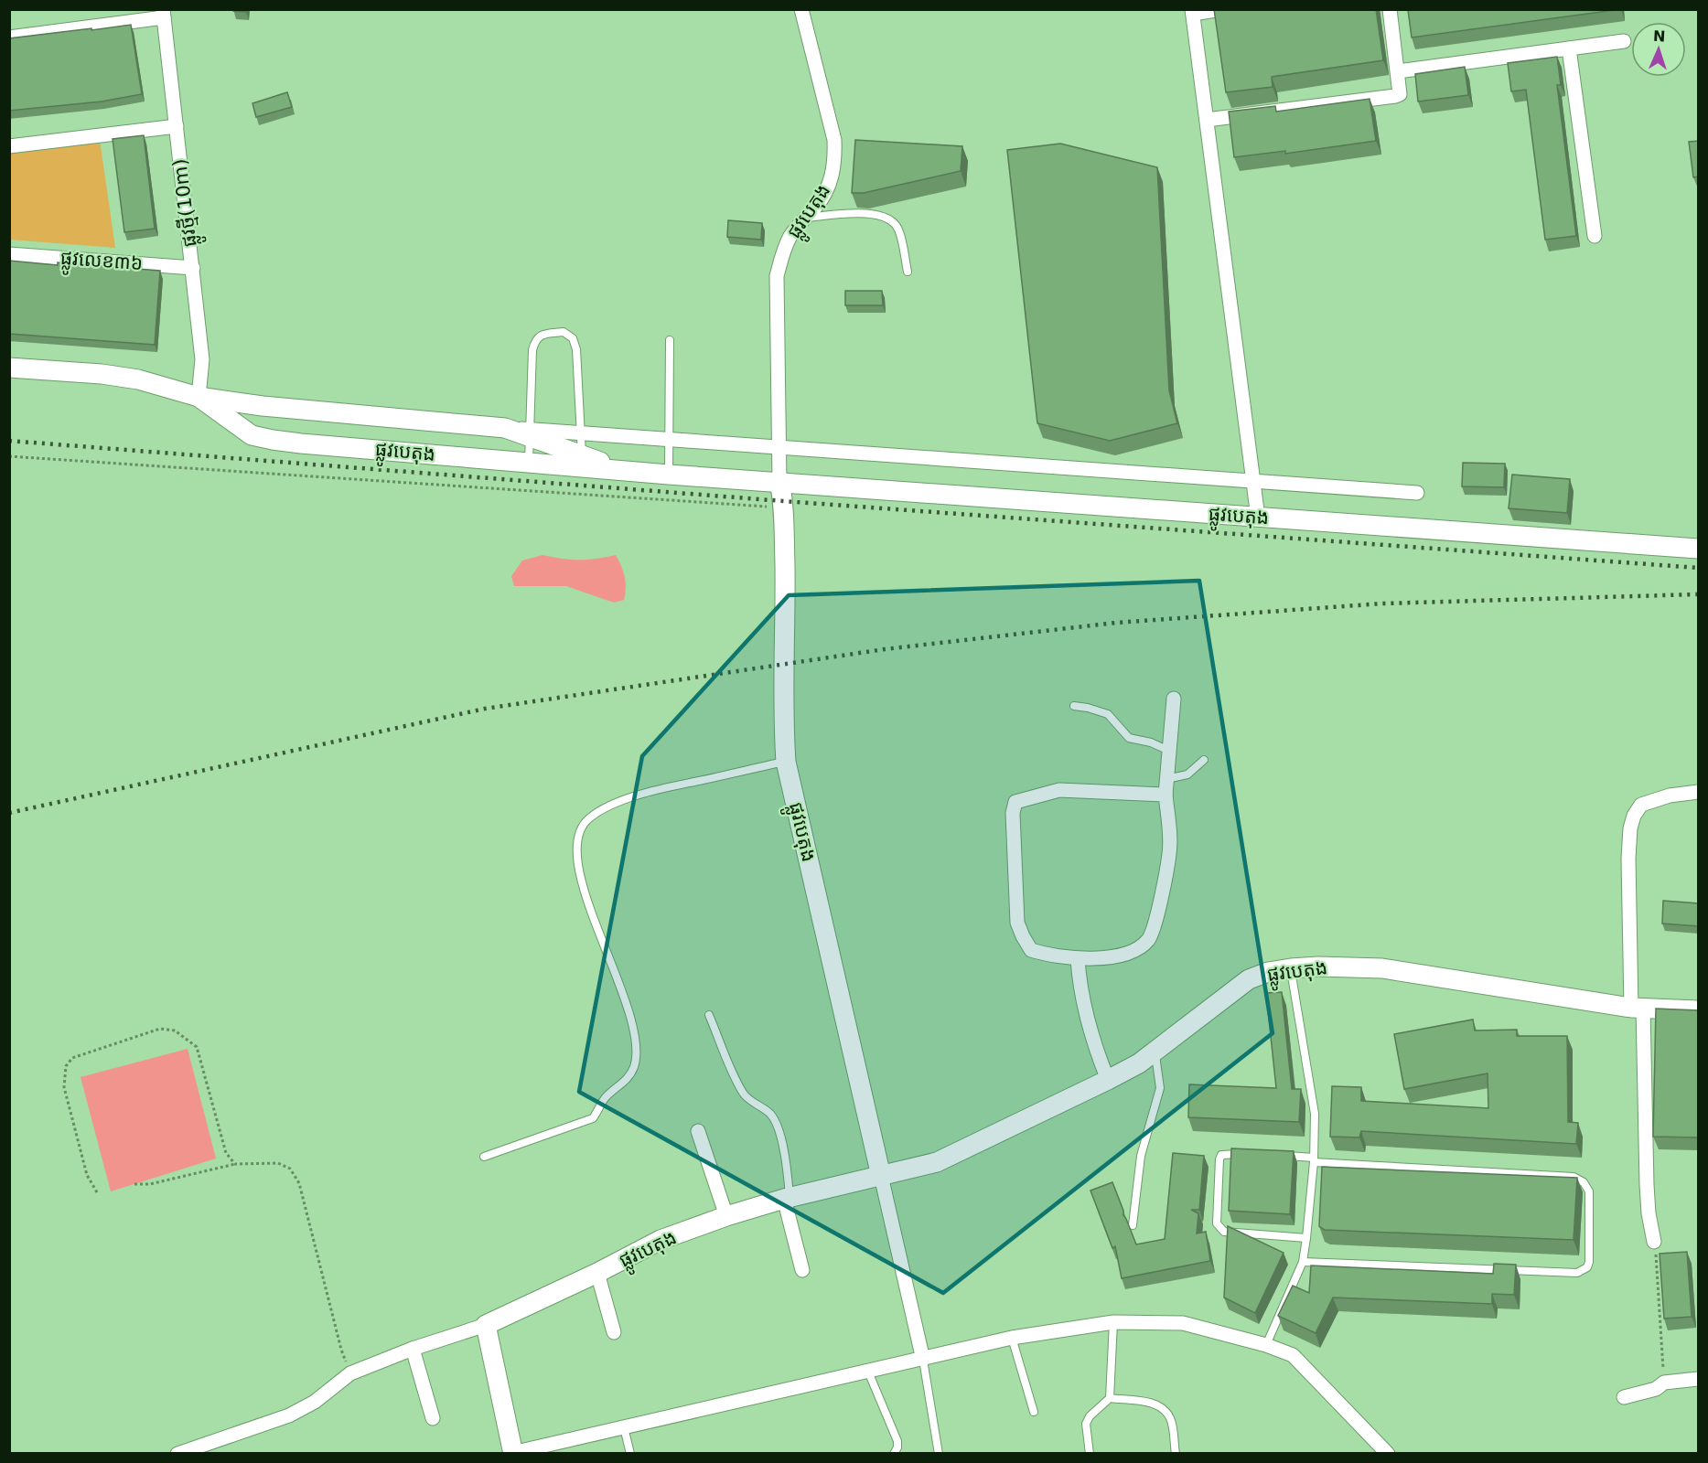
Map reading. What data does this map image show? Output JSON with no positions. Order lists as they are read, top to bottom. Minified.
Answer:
{"streets":{"street":["ផ្លូវថ្មី(10m)","ផ្លូវបេតុង","ផ្លូវលេខ៣៦"]},"crossings":[["ផ្លូវថ្មី(10m)","ផ្លូវបេតុង"],["ផ្លូវថ្មី(10m)","ផ្លូវលេខ៣៦"]],"north":"top"}
